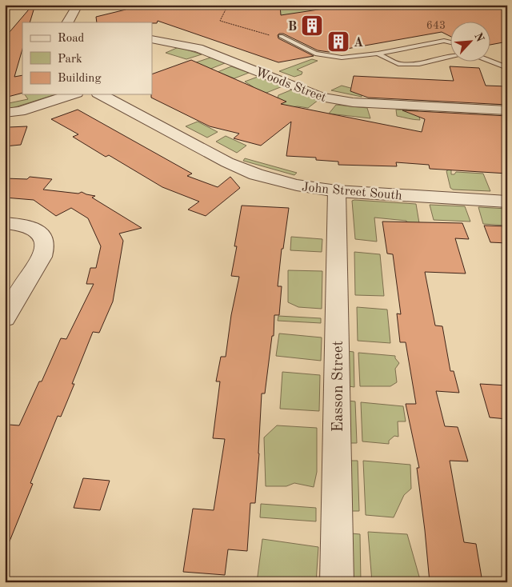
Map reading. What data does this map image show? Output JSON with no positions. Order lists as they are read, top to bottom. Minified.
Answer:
{"streets":{"street":["Woods Street","John Street South","Easson Street"]},"crossings":[["John Street South","Easson Street"]],"places":{"building":["B","A"]},"house_numbers":["643"],"legend":["Road","Park","Building"],"north":"top right"}
